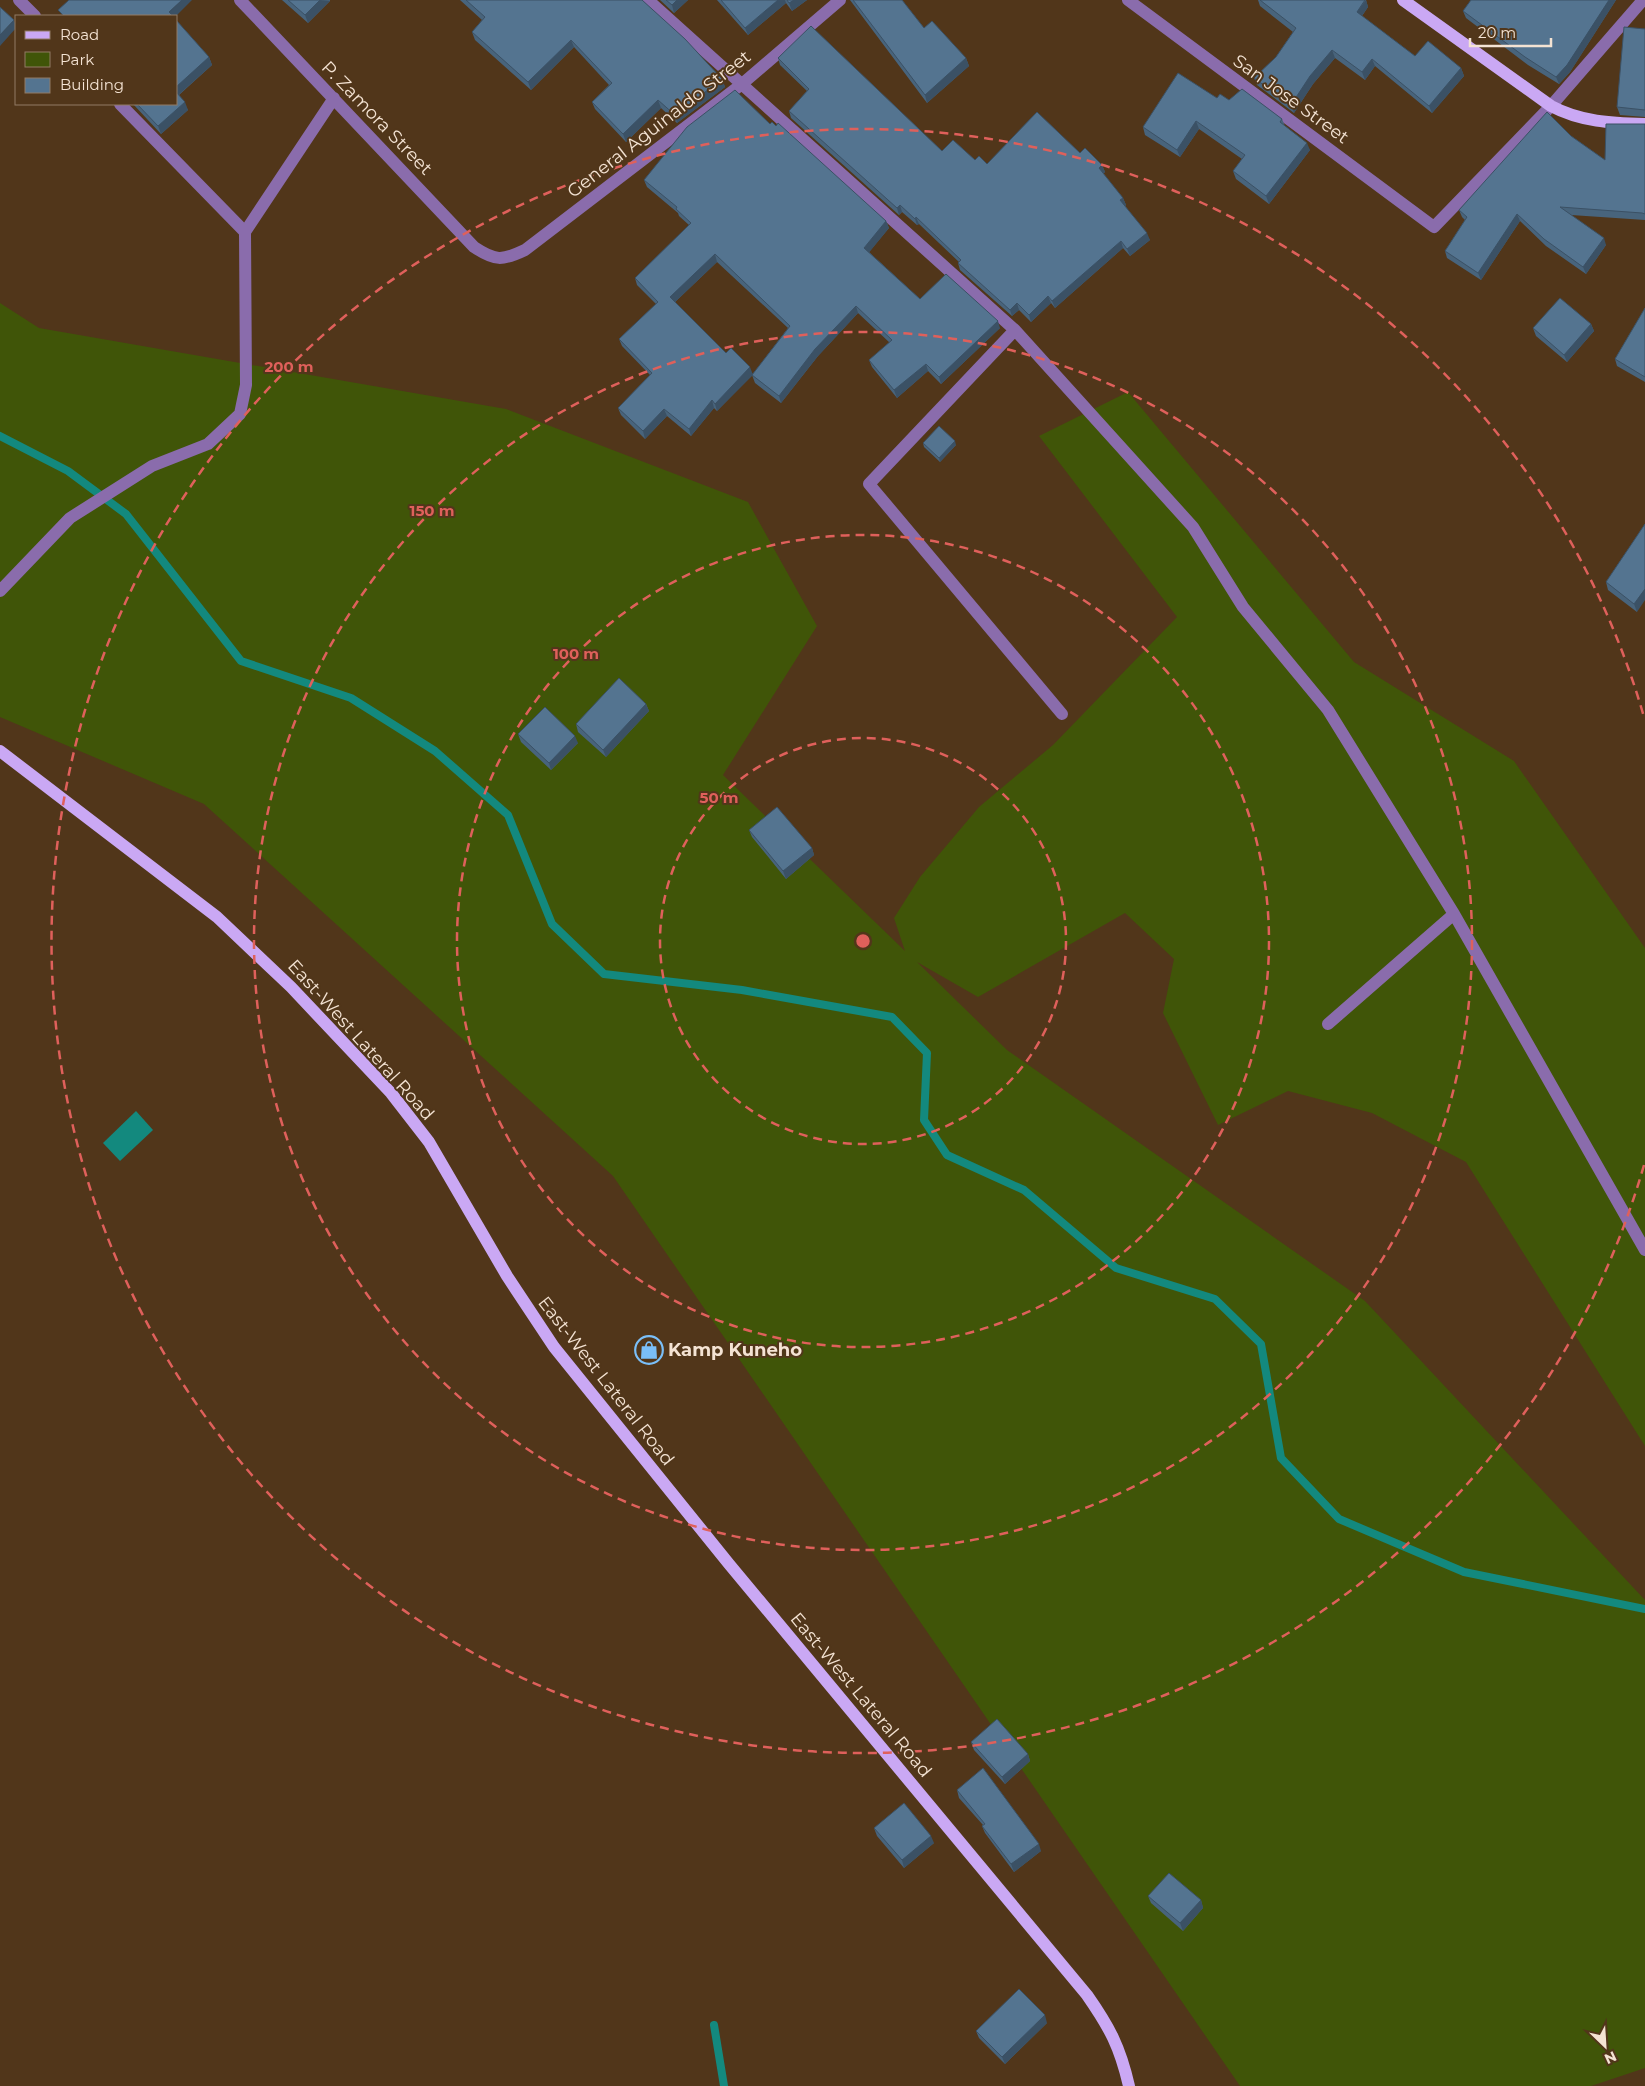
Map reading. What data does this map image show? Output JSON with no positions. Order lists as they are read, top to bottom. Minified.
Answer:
{"streets":{"main road":["East-West Lateral Road"],"street":["San Jose Street","P. Zamora Street","General Aguinaldo Street"]},"crossings":[["P. Zamora Street","General Aguinaldo Street"]],"places":{"shop":["Kamp Kuneho"]},"legend":["Road","Park","Building"],"scale_bar":"20 m","north":"bottom right","rings":["200 m","150 m","100 m","50 m"]}
